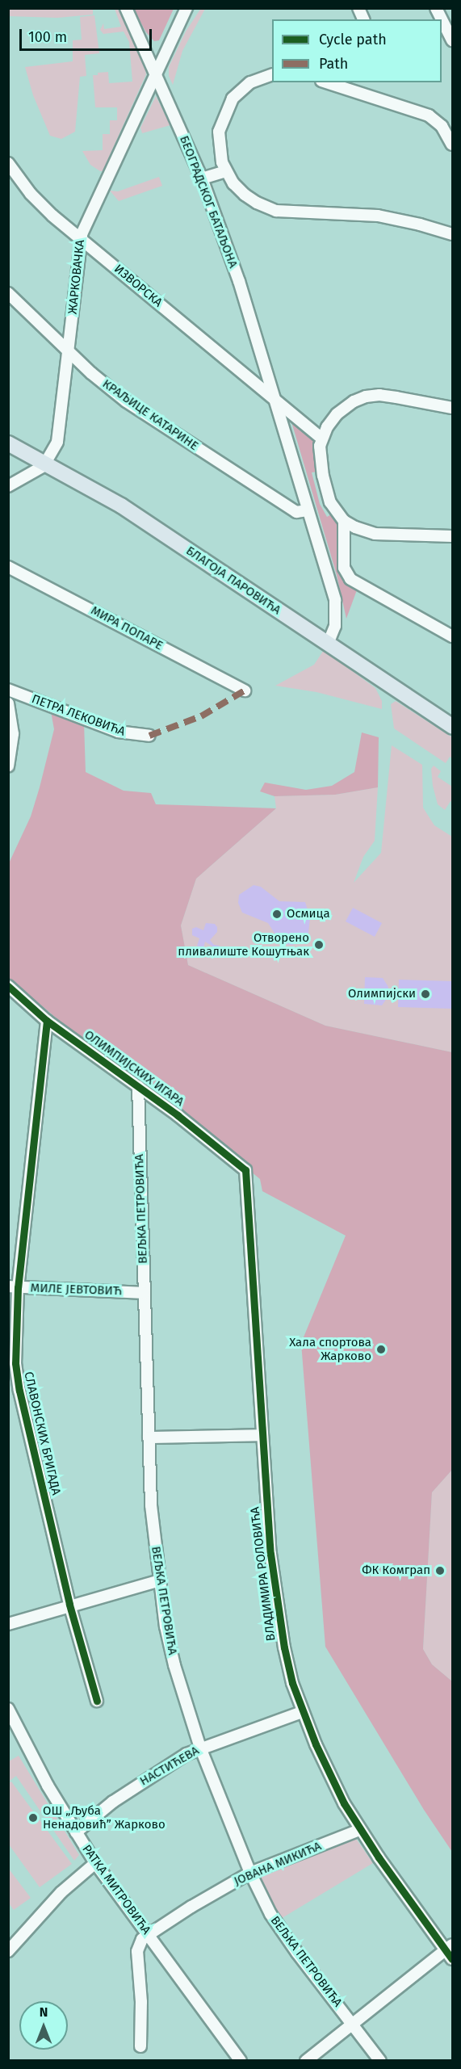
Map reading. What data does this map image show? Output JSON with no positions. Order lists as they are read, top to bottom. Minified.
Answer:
{"streets":{"main road":["БЛАГОЈА ПАРОВИЋА"],"street":["БЕОГРАДСКОГ БАТАЉОНА","ЖАРКОВАЧКА","ИЗВОРСКА","КРАЉИЦЕ КАТАРИНЕ","МИРА ПОПАРЕ","ПЕТРА ЛЕКОВИЋА","ОЛИМПИЈСКИХ ИГАРА","ВЕЉКА ПЕТРОВИЋА","МИЛЕ ЈЕВТОВИЋ","СЛАВОНСКИХ БРИГАДА","ВЛАДИМИРА РОЛОВИЋА","НАСТИЋЕВА","ЈОВАНА МИКИЋА","РАТКА МИТРОВИЋА"]},"crossings":[["БЕОГРАДСКОГ БАТАЉОНА","ЖАРКОВАЧКА"],["БЕОГРАДСКОГ БАТАЉОНА","ИЗВОРСКА"],["БЕОГРАДСКОГ БАТАЉОНА","КРАЉИЦЕ КАТАРИНЕ"],["БЕОГРАДСКОГ БАТАЉОНА","БЛАГОЈА ПАРОВИЋА"],["ЖАРКОВАЧКА","ИЗВОРСКА"],["ЖАРКОВАЧКА","КРАЉИЦЕ КАТАРИНЕ"],["ЖАРКОВАЧКА","БЛАГОЈА ПАРОВИЋА"],["ОЛИМПИЈСКИХ ИГАРА","ВЕЉКА ПЕТРОВИЋА"],["ОЛИМПИЈСКИХ ИГАРА","СЛАВОНСКИХ БРИГАДА"],["ОЛИМПИЈСКИХ ИГАРА","ВЛАДИМИРА РОЛОВИЋА"],["ВЕЉКА ПЕТРОВИЋА","МИЛЕ ЈЕВТОВИЋ"],["ВЕЉКА ПЕТРОВИЋА","НАСТИЋЕВА"],["ВЕЉКА ПЕТРОВИЋА","ЈОВАНА МИКИЋА"],["МИЛЕ ЈЕВТОВИЋ","СЛАВОНСКИХ БРИГАДА"],["ВЛАДИМИРА РОЛОВИЋА","НАСТИЋЕВА"],["ВЛАДИМИРА РОЛОВИЋА","ЈОВАНА МИКИЋА"],["НАСТИЋЕВА","РАТКА МИТРОВИЋА"],["ЈОВАНА МИКИЋА","РАТКА МИТРОВИЋА"]],"places":["Осмица","Отворено пливалиште Кошутњак","Олимпијски","Хала спортова Жарково","ФК Комграп","ОШ „Љуба Ненадовић” Жарково"],"legend":["Cycle path","Path"],"scale_bar":"100 m","north":"top"}
